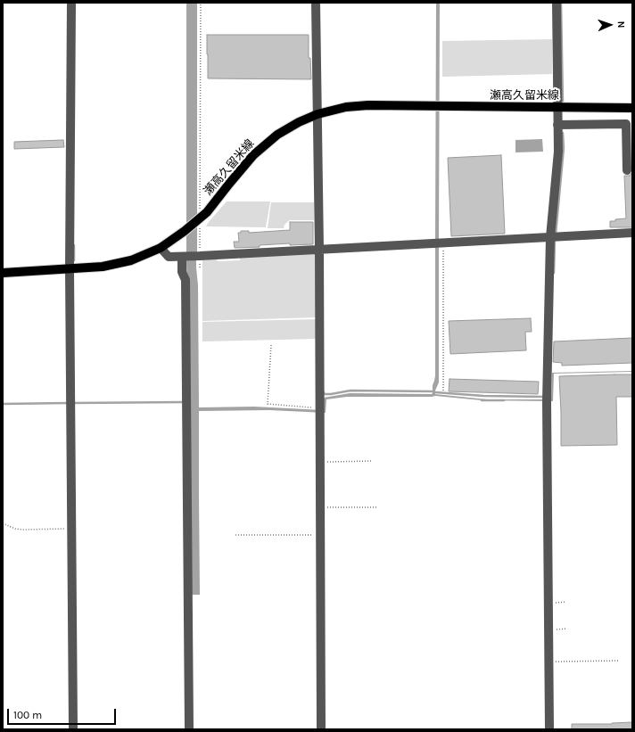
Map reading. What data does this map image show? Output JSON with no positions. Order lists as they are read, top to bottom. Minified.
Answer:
{"streets":{"main road":["瀬高久留米線"]},"scale_bar":"100 m","north":"right"}
